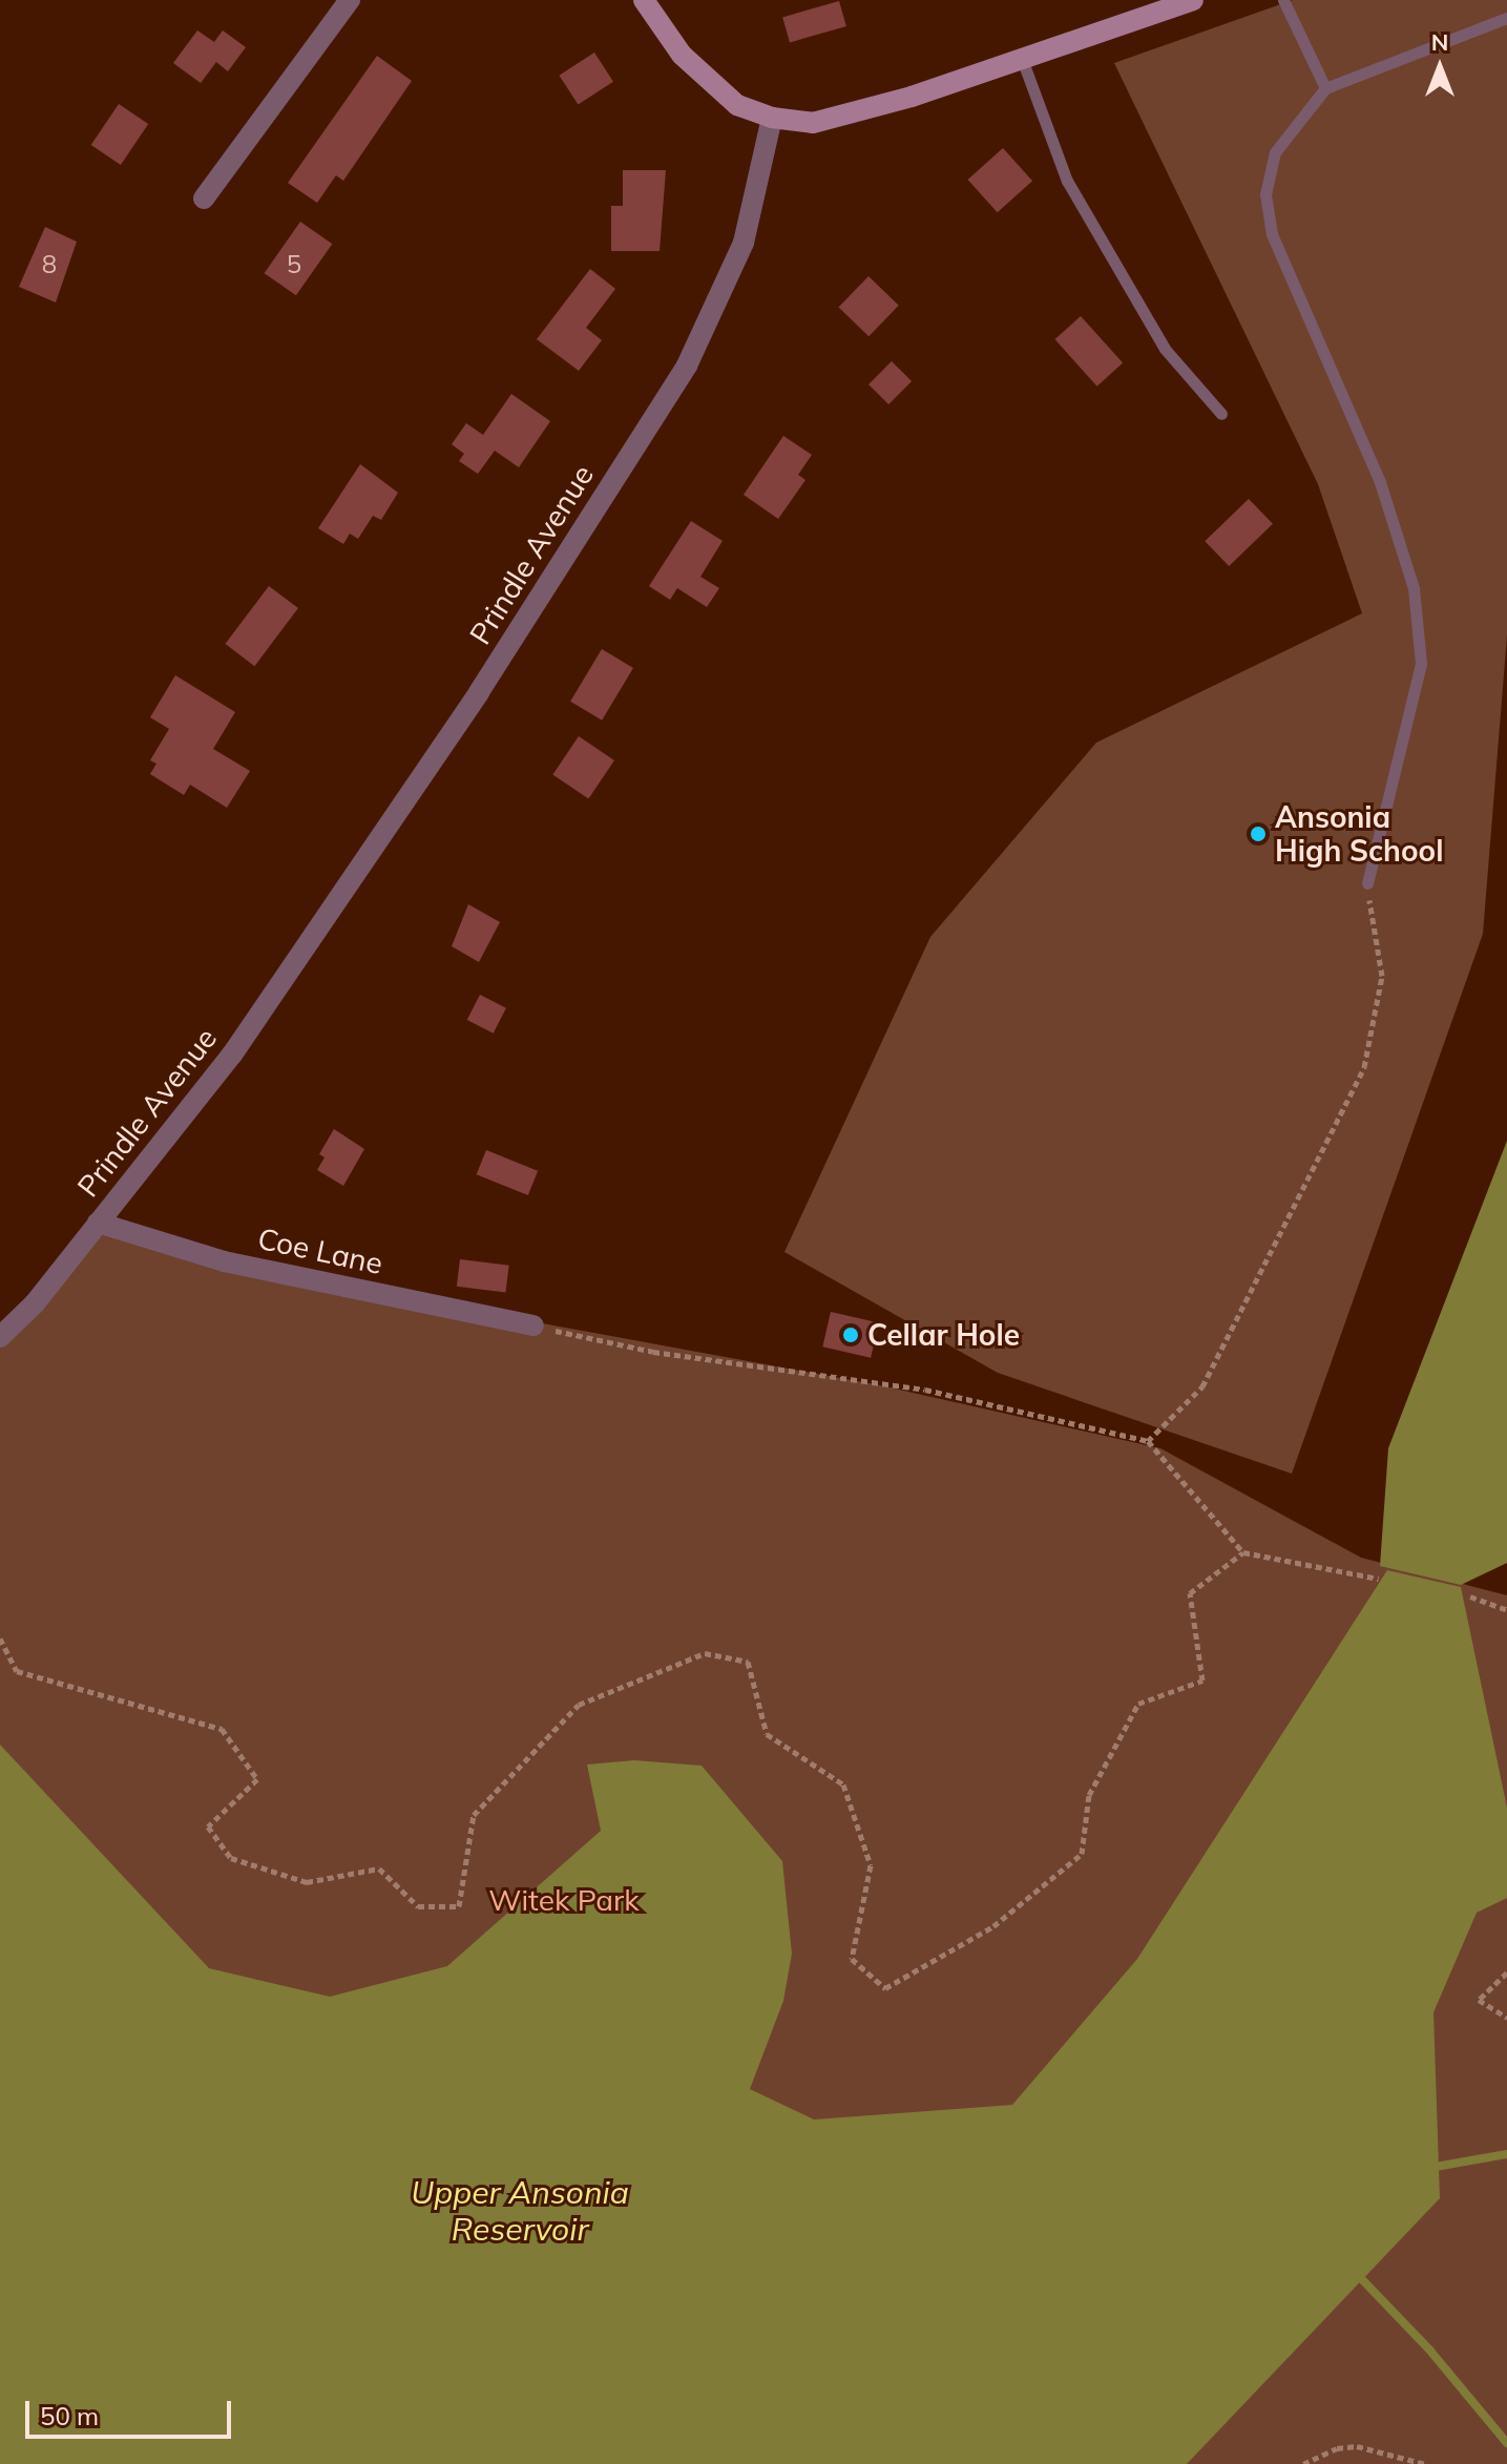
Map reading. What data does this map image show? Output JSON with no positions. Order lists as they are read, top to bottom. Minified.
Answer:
{"streets":{"street":["Prindle Avenue","Coe Lane"]},"crossings":[["Prindle Avenue","Coe Lane"]],"water":["Upper Ansonia Reservoir"],"parks":["Witek Park"],"places":["Ansonia High School","Cellar Hole"],"house_numbers":["8","5"],"scale_bar":"50 m","north":"top"}
